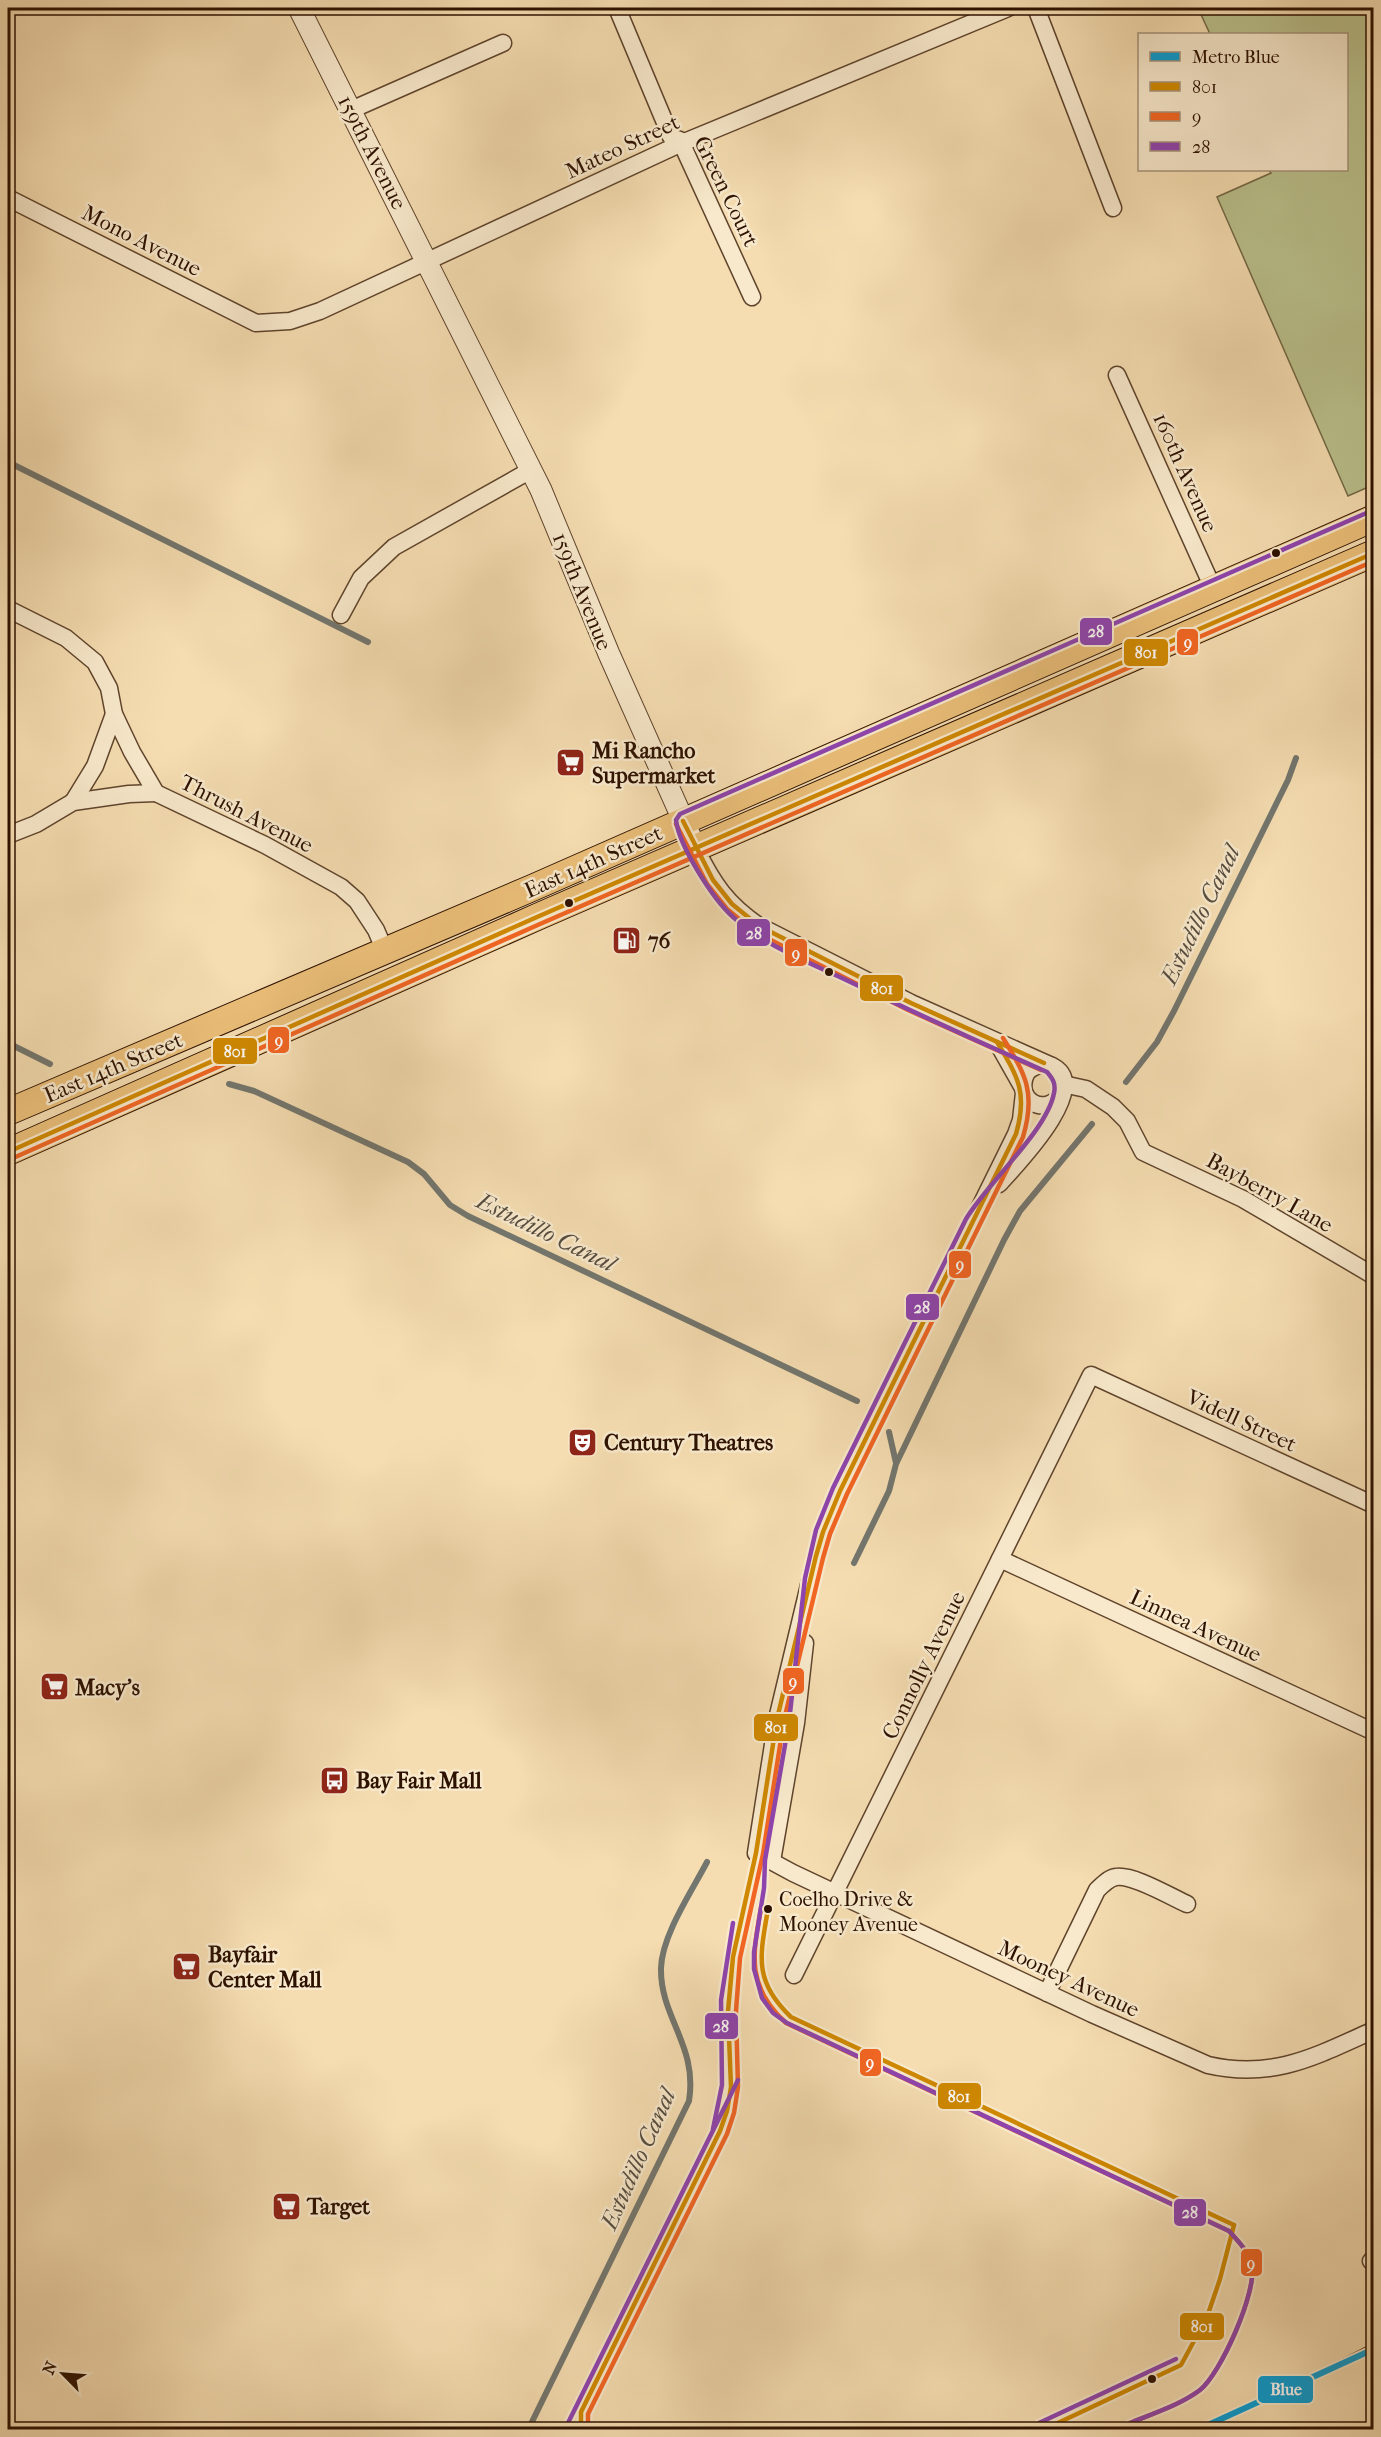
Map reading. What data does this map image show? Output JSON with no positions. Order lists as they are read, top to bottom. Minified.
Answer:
{"streets":{"main road":["East 14th Street"],"street":["Mateo Street","159th Avenue","Green Court","Mono Avenue","160th Avenue","Thrush Avenue","Bayberry Lane","Videll Street","Linnea Avenue","Connolly Avenue","Mooney Avenue"]},"crossings":[["Mateo Street","159th Avenue"],["Mateo Street","Green Court"],["Mateo Street","Mono Avenue"],["159th Avenue","East 14th Street"],["159th Avenue","Bayberry Lane"],["160th Avenue","East 14th Street"],["Thrush Avenue","East 14th Street"],["Videll Street","Connolly Avenue"],["Linnea Avenue","Connolly Avenue"],["Connolly Avenue","Mooney Avenue"]],"water":["Estudillo Canal"],"places":{"supermarket":["Mi Rancho Supermarket","Macy's","Bayfair Center Mall","Target"],"fuel station":["76"],"theatre":["Century Theatres"],"bus stop":["Bay Fair Mall"],"other":["Coelho Drive & Mooney Avenue"]},"lines":["transit line 28","transit line 801","transit line 9","metro line Blue"],"legend":["Metro Blue","801","9","28"],"north":"top left"}
